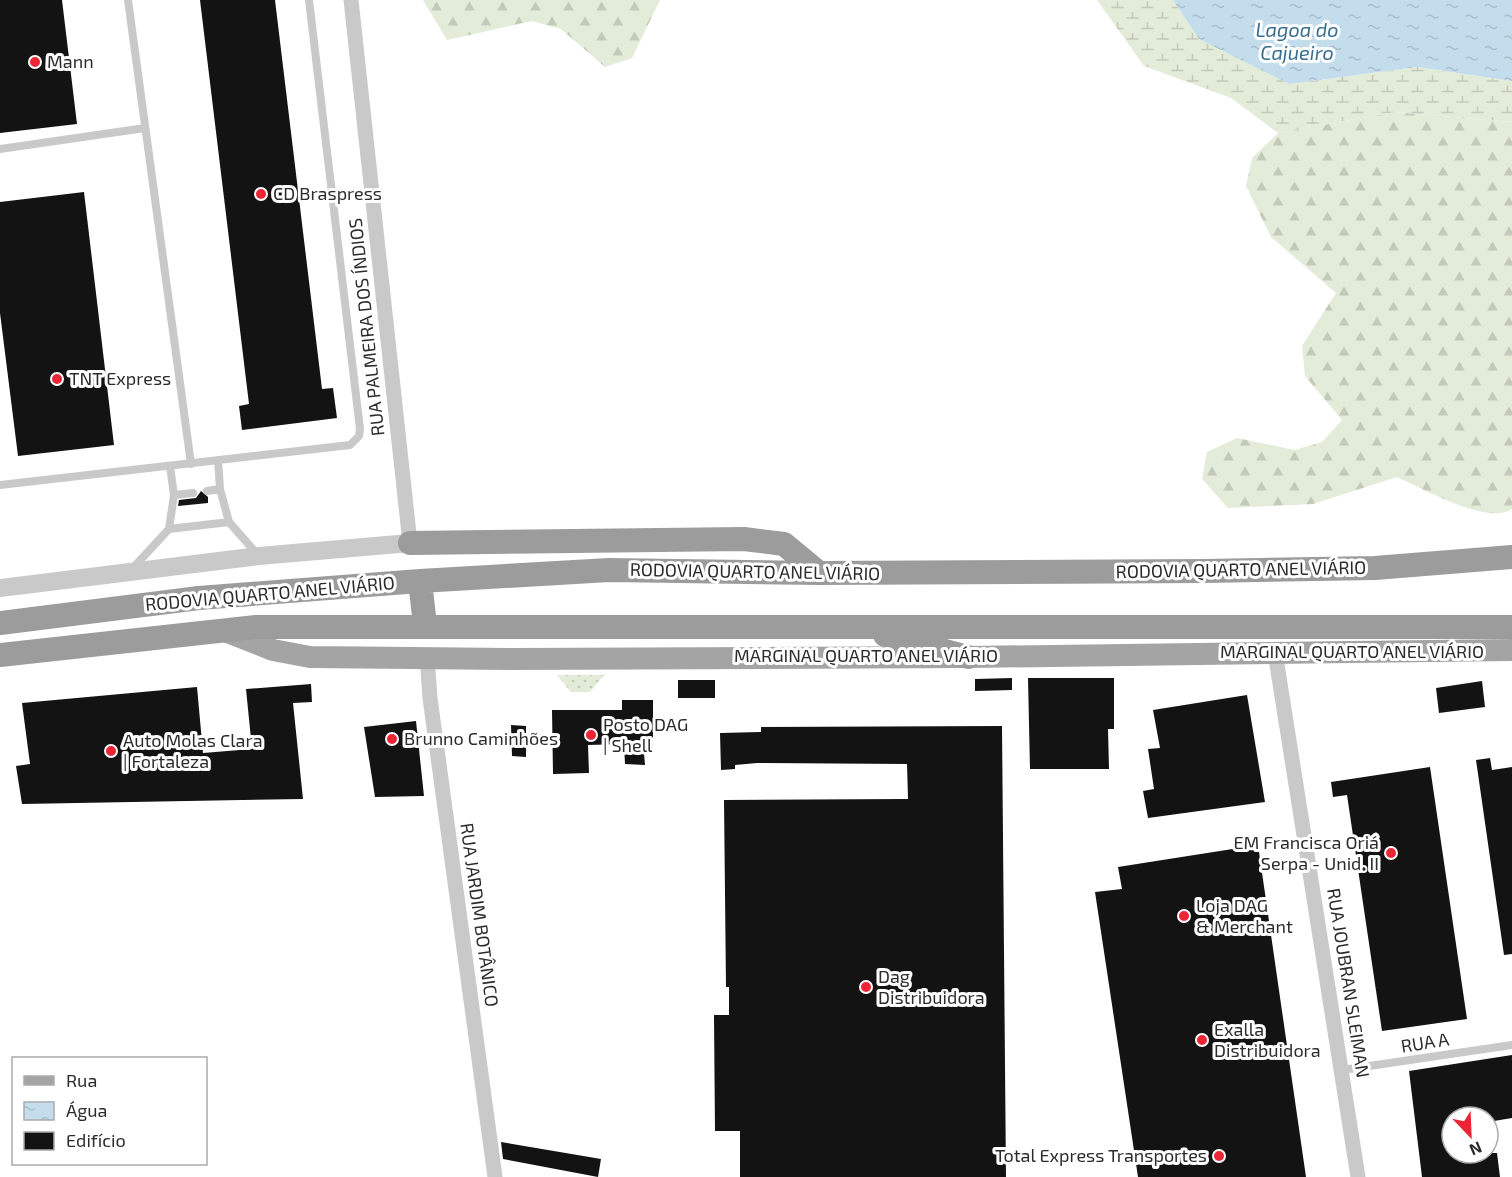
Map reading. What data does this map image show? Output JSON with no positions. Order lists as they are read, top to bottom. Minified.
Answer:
{"streets":{"highway":["RODOVIA QUARTO ANEL VIÁRIO"],"main road":["MARGINAL QUARTO ANEL VIÁRIO"],"street":["RUA PALMEIRA DOS ÍNDIOS","RUA JARDIM BOTÂNICO","RUA JOUBRAN SLEIMAN"],"lane":["RUA A"]},"crossings":[["RODOVIA QUARTO ANEL VIÁRIO","MARGINAL QUARTO ANEL VIÁRIO"],["MARGINAL QUARTO ANEL VIÁRIO","RUA JARDIM BOTÂNICO"],["MARGINAL QUARTO ANEL VIÁRIO","RUA JOUBRAN SLEIMAN"],["RUA JOUBRAN SLEIMAN","RUA A"]],"water":["Lagoa do Cajueiro"],"places":["Mann","CD Braspress","TNT Express","Posto DAG | Shell","Brunno Caminhões","Auto Molas Clara | Fortaleza","EM Francisca Oriá Serpa - Unid. II","Loja DAG & Merchant","Dag Distribuidora","Exalla Distribuidora","Total Express Transportes"],"legend":["Rua","Água","Edifício"],"north":"bottom right"}
